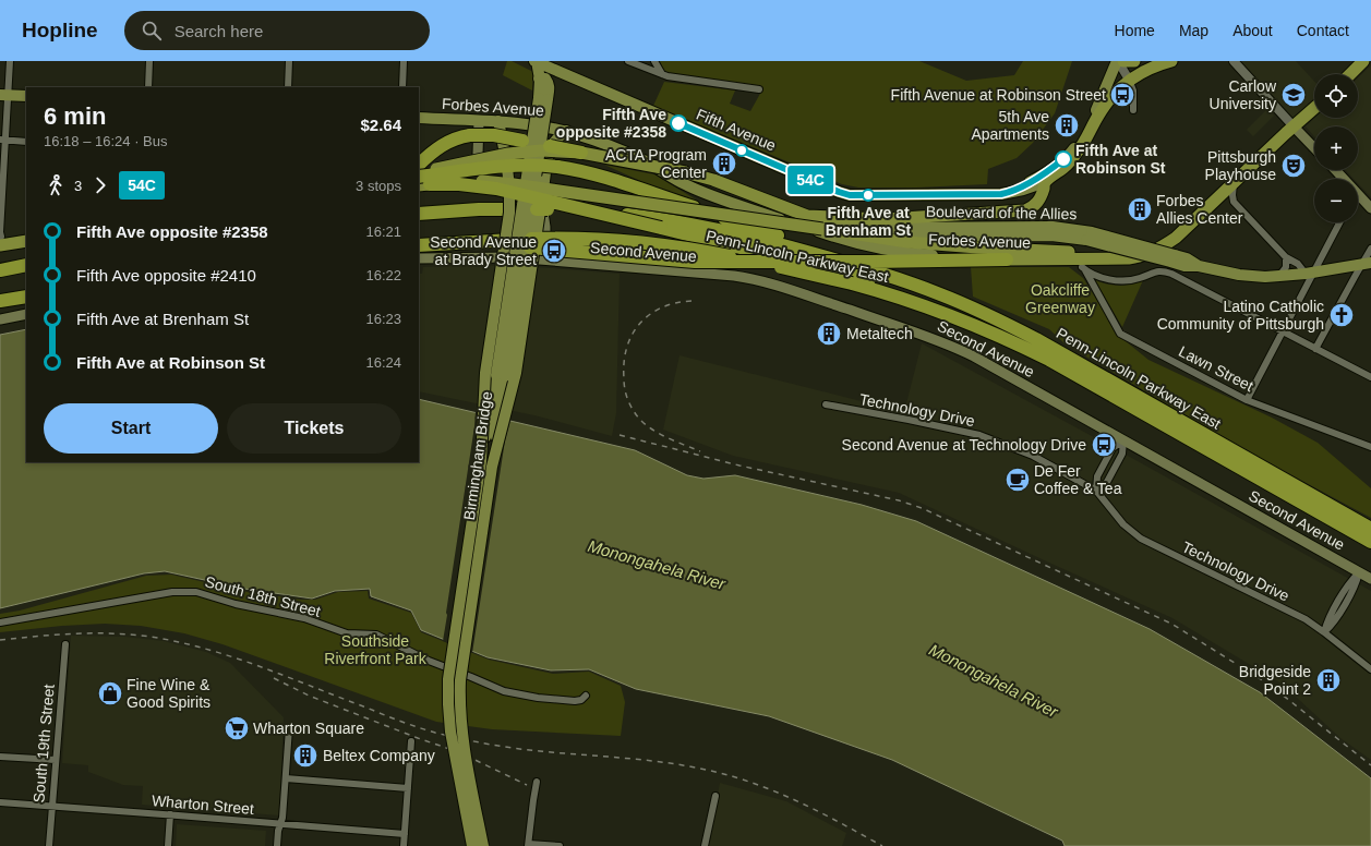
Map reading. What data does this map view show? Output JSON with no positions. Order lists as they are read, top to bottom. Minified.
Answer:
{"streets":{"highway":["Forbes Avenue","Fifth Avenue","Boulevard of the Allies","Penn-Lincoln Parkway East"],"main road":["Second Avenue","Birmingham Bridge"],"street":["Lawn Street","Technology Drive","South 18th Street","South 19th Street","Wharton Street"]},"crossings":[["Fifth Avenue","Birmingham Bridge"],["South 19th Street","Wharton Street"]],"water":["Monongahela River"],"parks":["Oakcliffe Greenway","Southside Riverfront Park"],"places":{"bus stop":["Fifth Avenue at Robinson Street","Second Avenue at Brady Street","Second Avenue at Technology Drive"],"school or university":["Carlow University"],"other":["Fifth Ave opposite #2358","Fifth Ave at Robinson St","Fifth Ave at Brenham St"],"building":["5th Ave Apartments","ACTA Program Center","Forbes Allies Center","Metaltech","Bridgeside Point 2","Beltex Company"],"theatre":["Pittsburgh Playhouse"],"church":["Latino Catholic Community of Pittsburgh"],"cafe":["De Fer Coffee & Tea"],"shop":["Fine Wine & Good Spirits"],"supermarket":["Wharton Square"]},"lines":["bus line 54C"],"page":{"header":"Hopline","search":"Search here","nav":["Home","Map","About","Contact"],"on_map":"54C","map_buttons":["+","−"],"heading":["6 min","16:18 – 16:24 · Bus","$2.64"],"legs":["3","54C","3 stops"],"list":[{"name":"Fifth Ave opposite #2358","value":"16:21"},{"name":"Fifth Ave opposite #2410","value":"16:22"},{"name":"Fifth Ave at Brenham St","value":"16:23"},{"name":"Fifth Ave at Robinson St","value":"16:24"}],"buttons":["Start","Tickets"]}}
